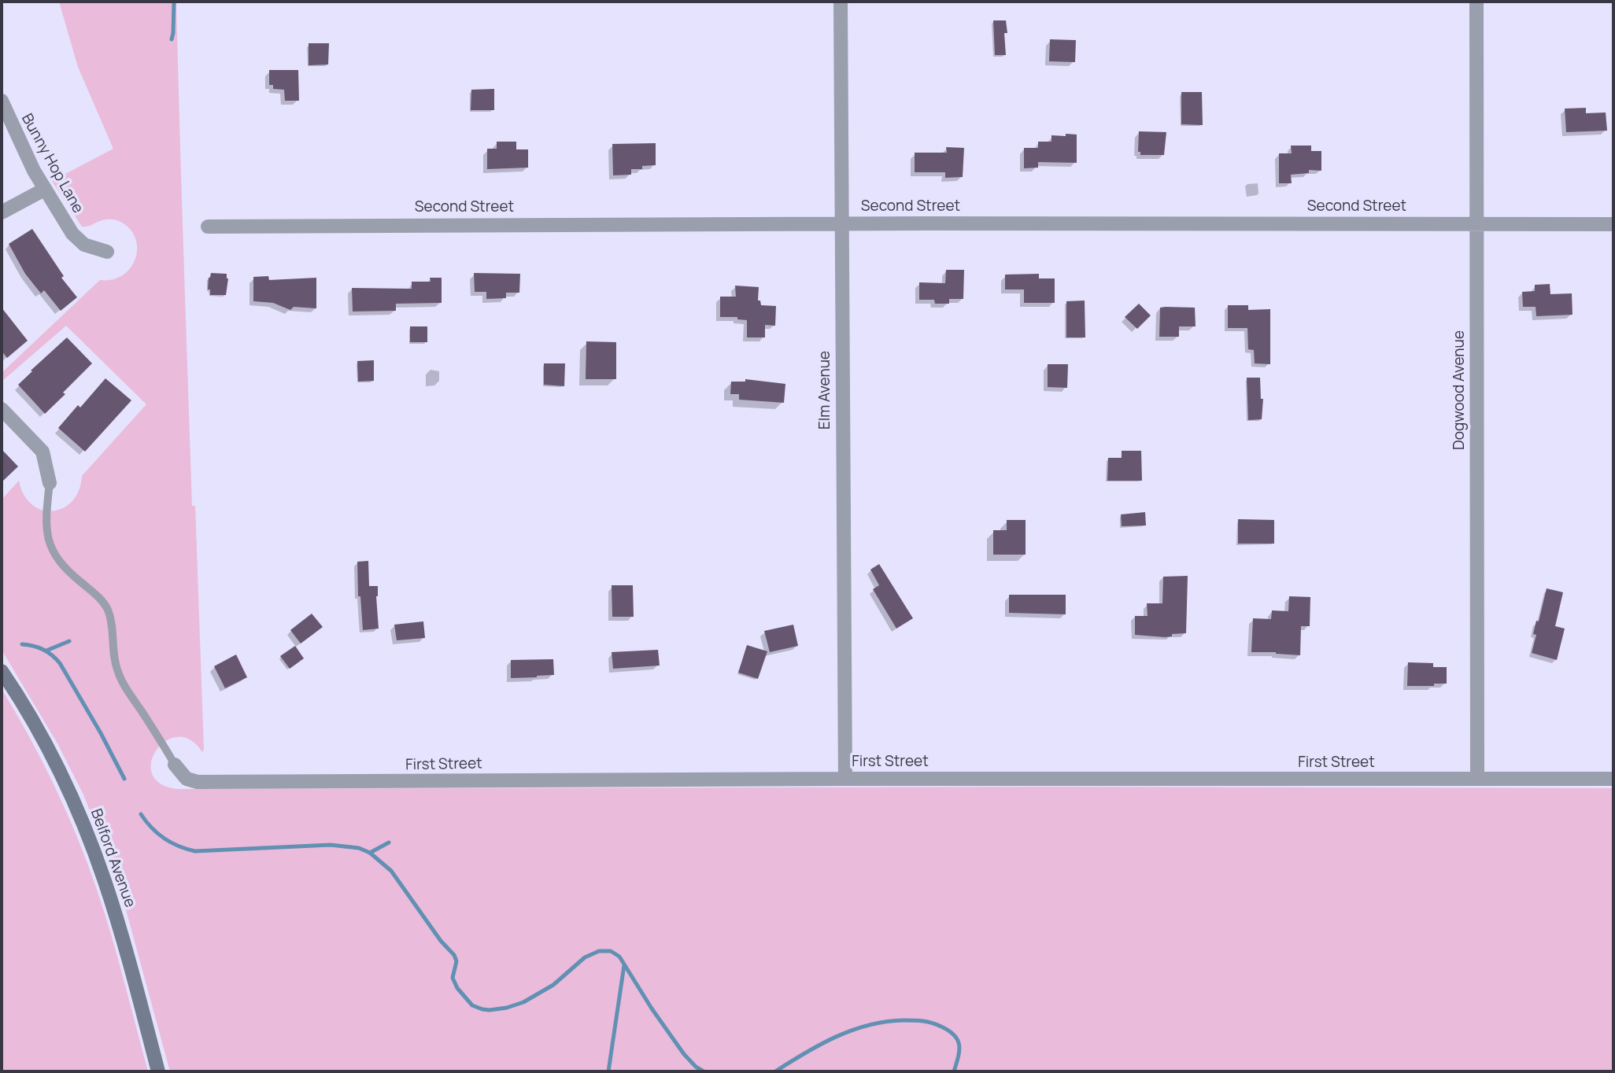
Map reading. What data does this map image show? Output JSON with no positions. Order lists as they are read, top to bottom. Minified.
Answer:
{"streets":{"main road":["Belford Avenue"],"street":["Bunny Hop Lane","Second Street","Elm Avenue","Dogwood Avenue","First Street"]},"crossings":[["Second Street","Elm Avenue"],["Second Street","Dogwood Avenue"],["Elm Avenue","First Street"],["Dogwood Avenue","First Street"]]}
